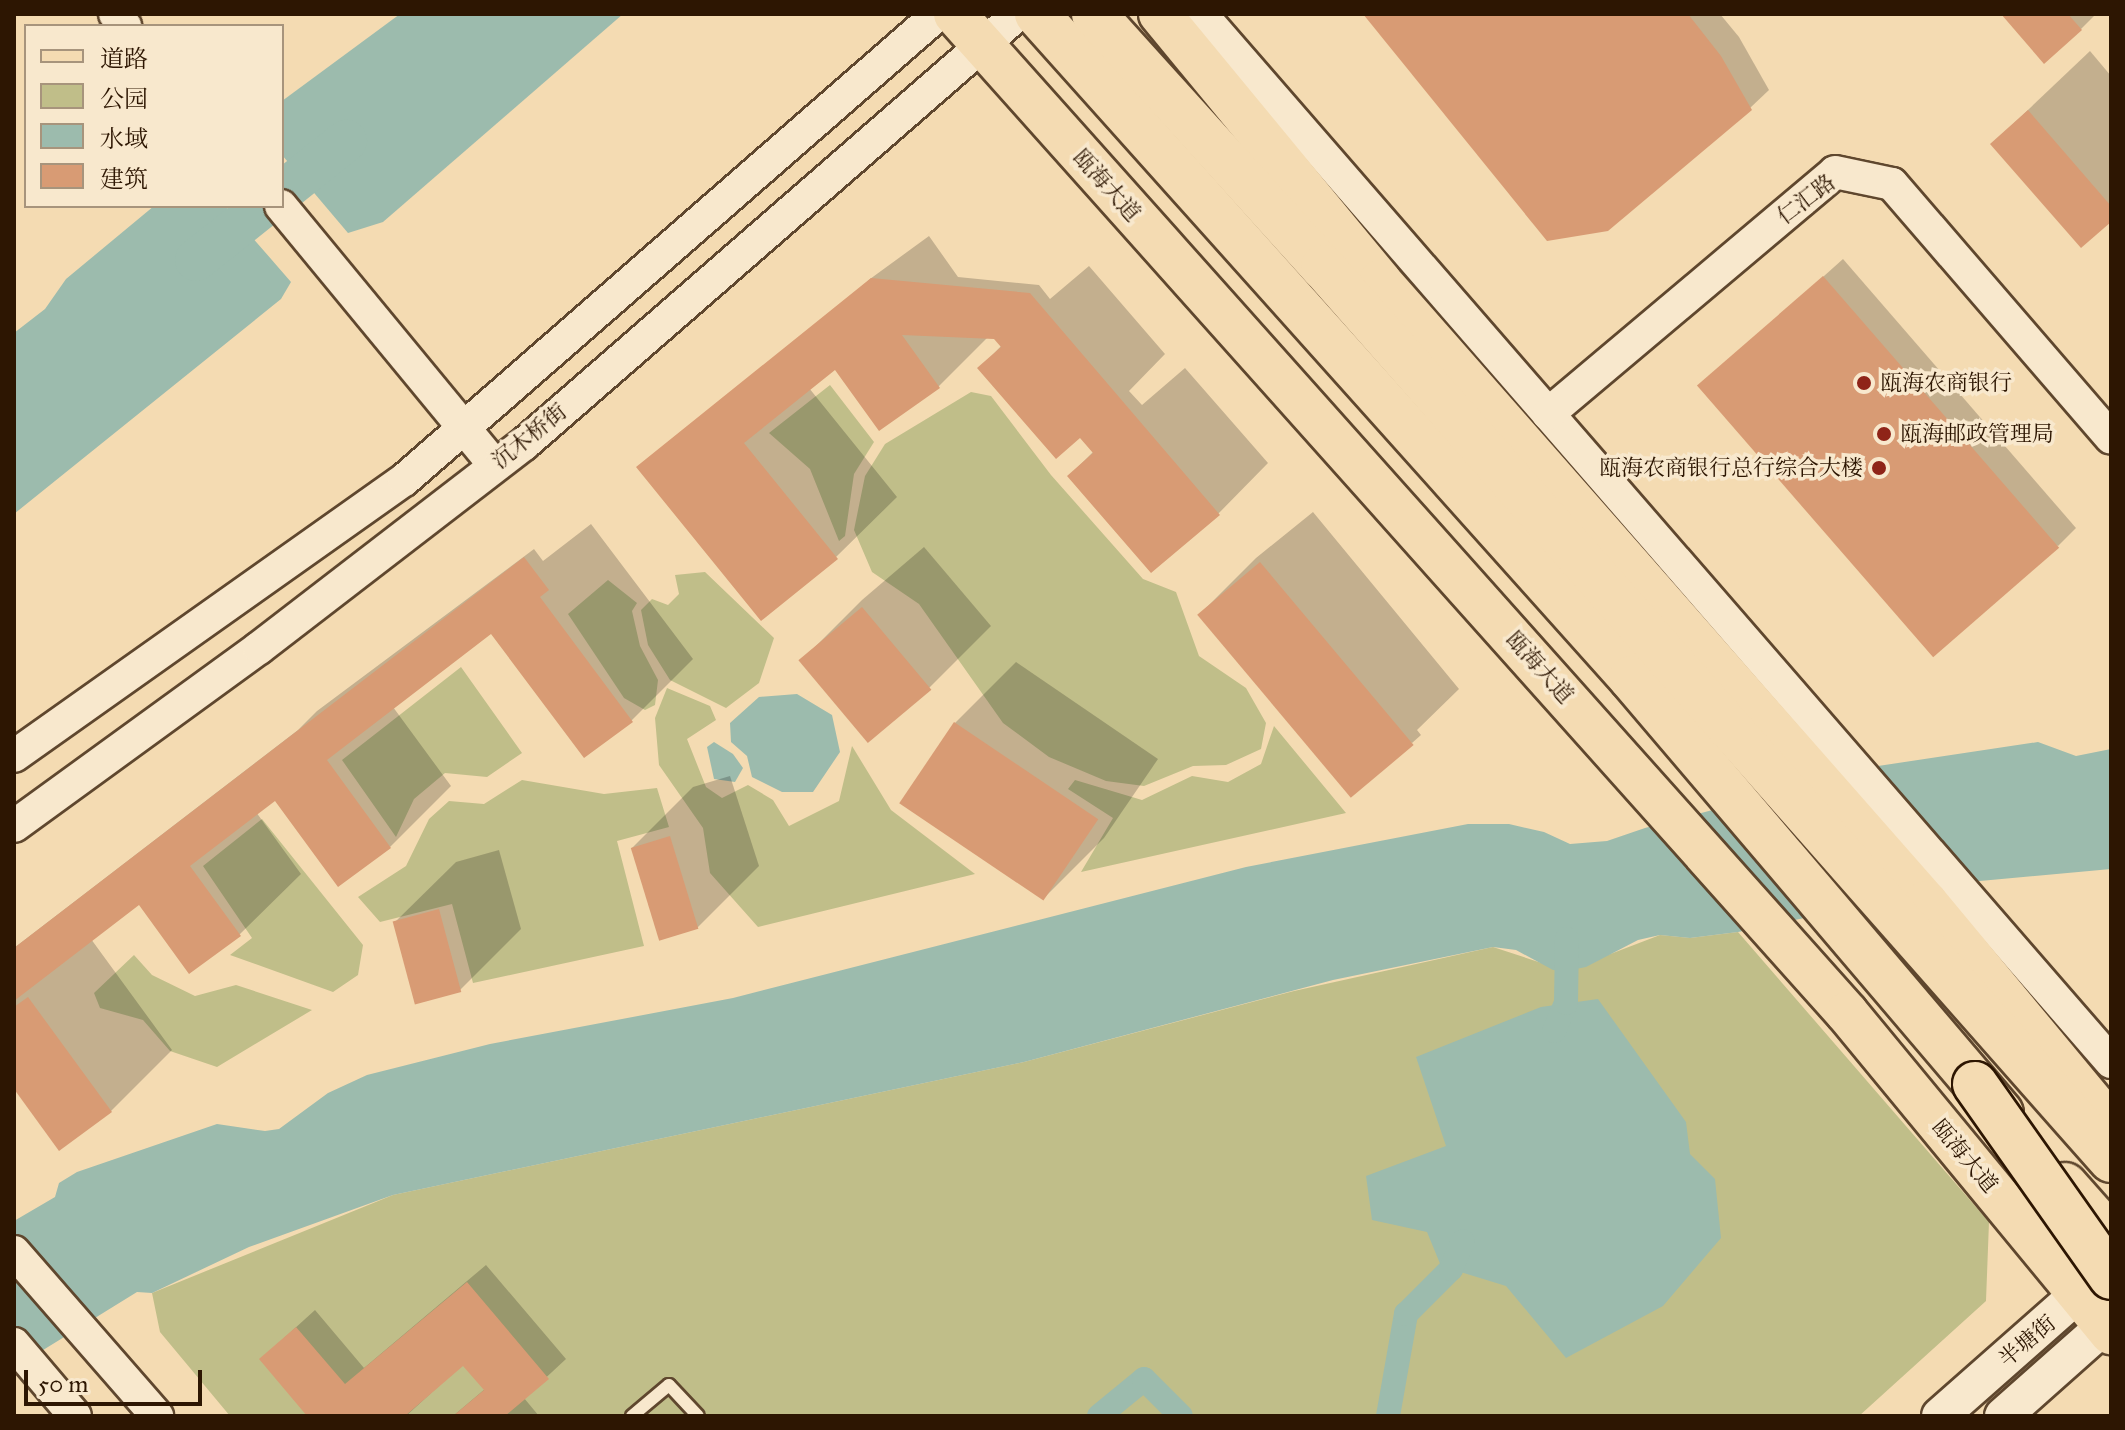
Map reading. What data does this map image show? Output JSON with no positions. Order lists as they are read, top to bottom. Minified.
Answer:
{"streets":{"main road":["瓯海大道","半塘街"],"street":["仁汇路","沉木桥街"]},"crossings":[["瓯海大道","沉木桥街"],["瓯海大道","半塘街"]],"places":["瓯海农商银行","瓯海邮政管理局","瓯海农商银行总行综合大楼"],"legend":["道路","公园","水域","建筑"],"scale_bar":"50 m"}
